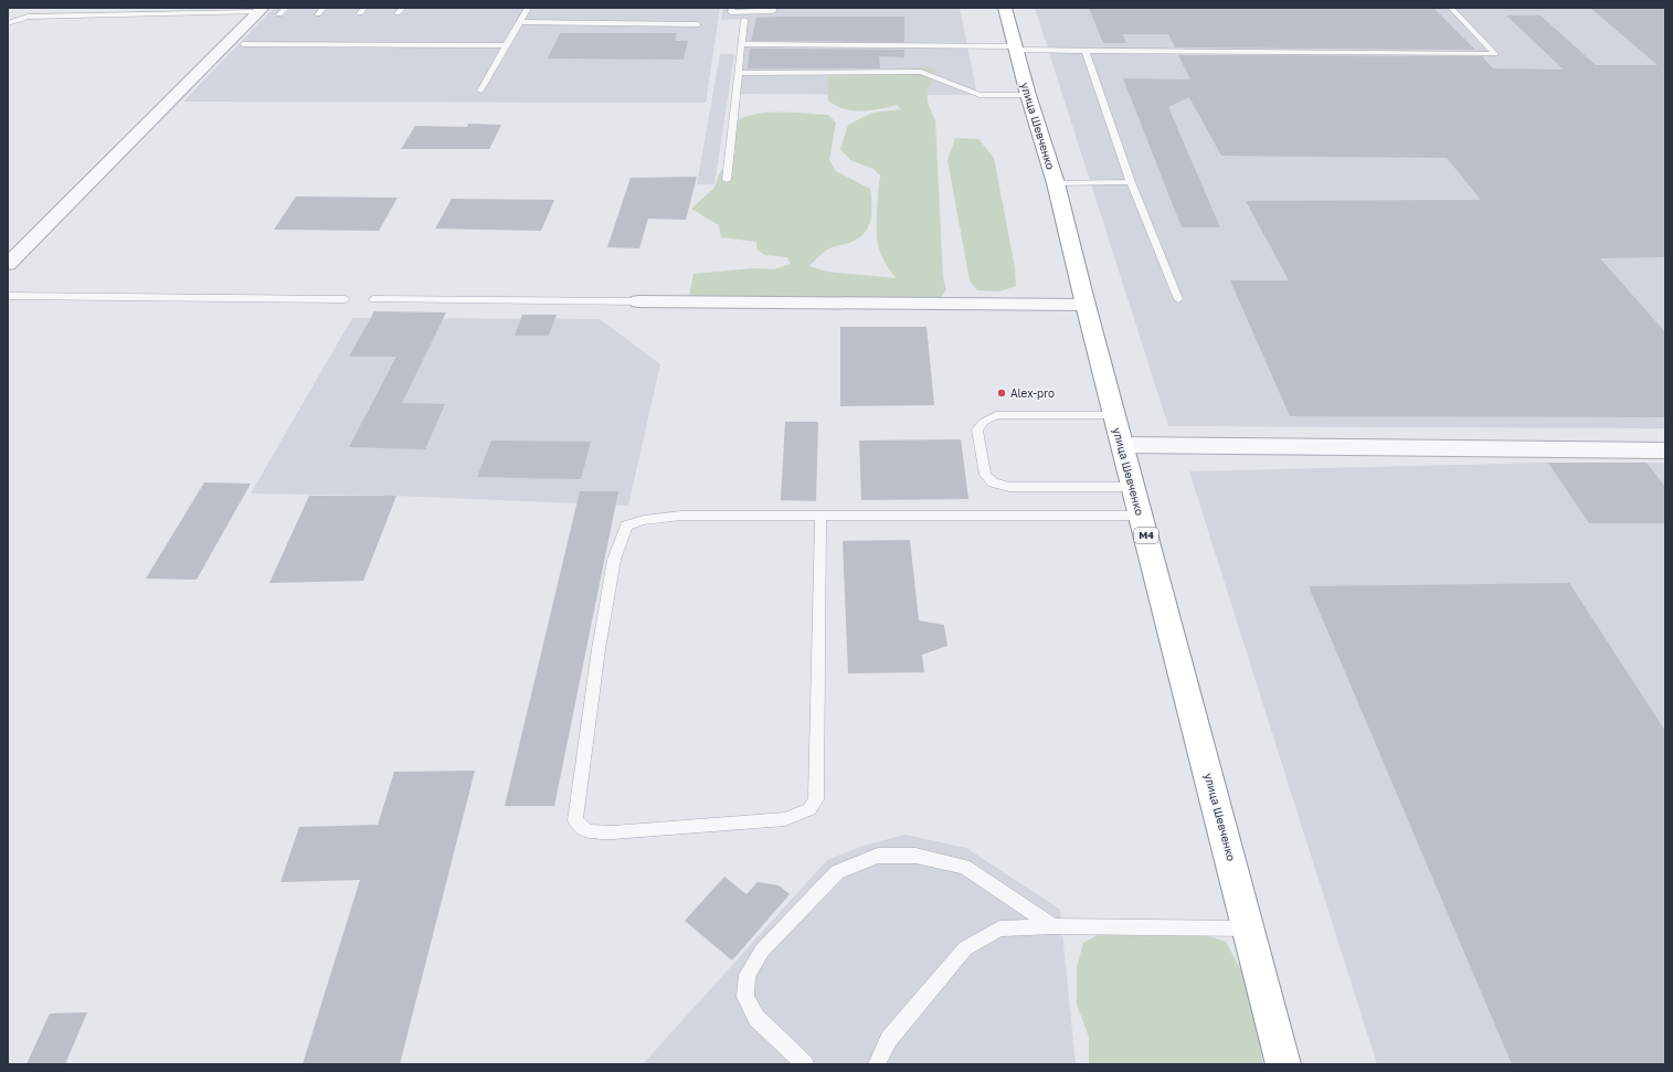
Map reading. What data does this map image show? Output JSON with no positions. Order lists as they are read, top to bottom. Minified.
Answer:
{"streets":{"highway":["улица Шевченко","M4"]},"places":["Alex-pro"]}
